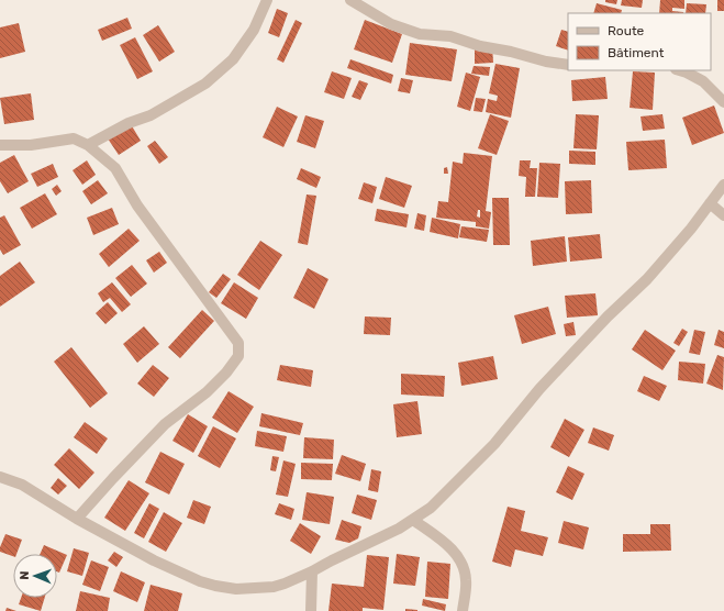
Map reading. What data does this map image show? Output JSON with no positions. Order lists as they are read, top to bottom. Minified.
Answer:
{"legend":["Route","Bâtiment"],"north":"left"}
